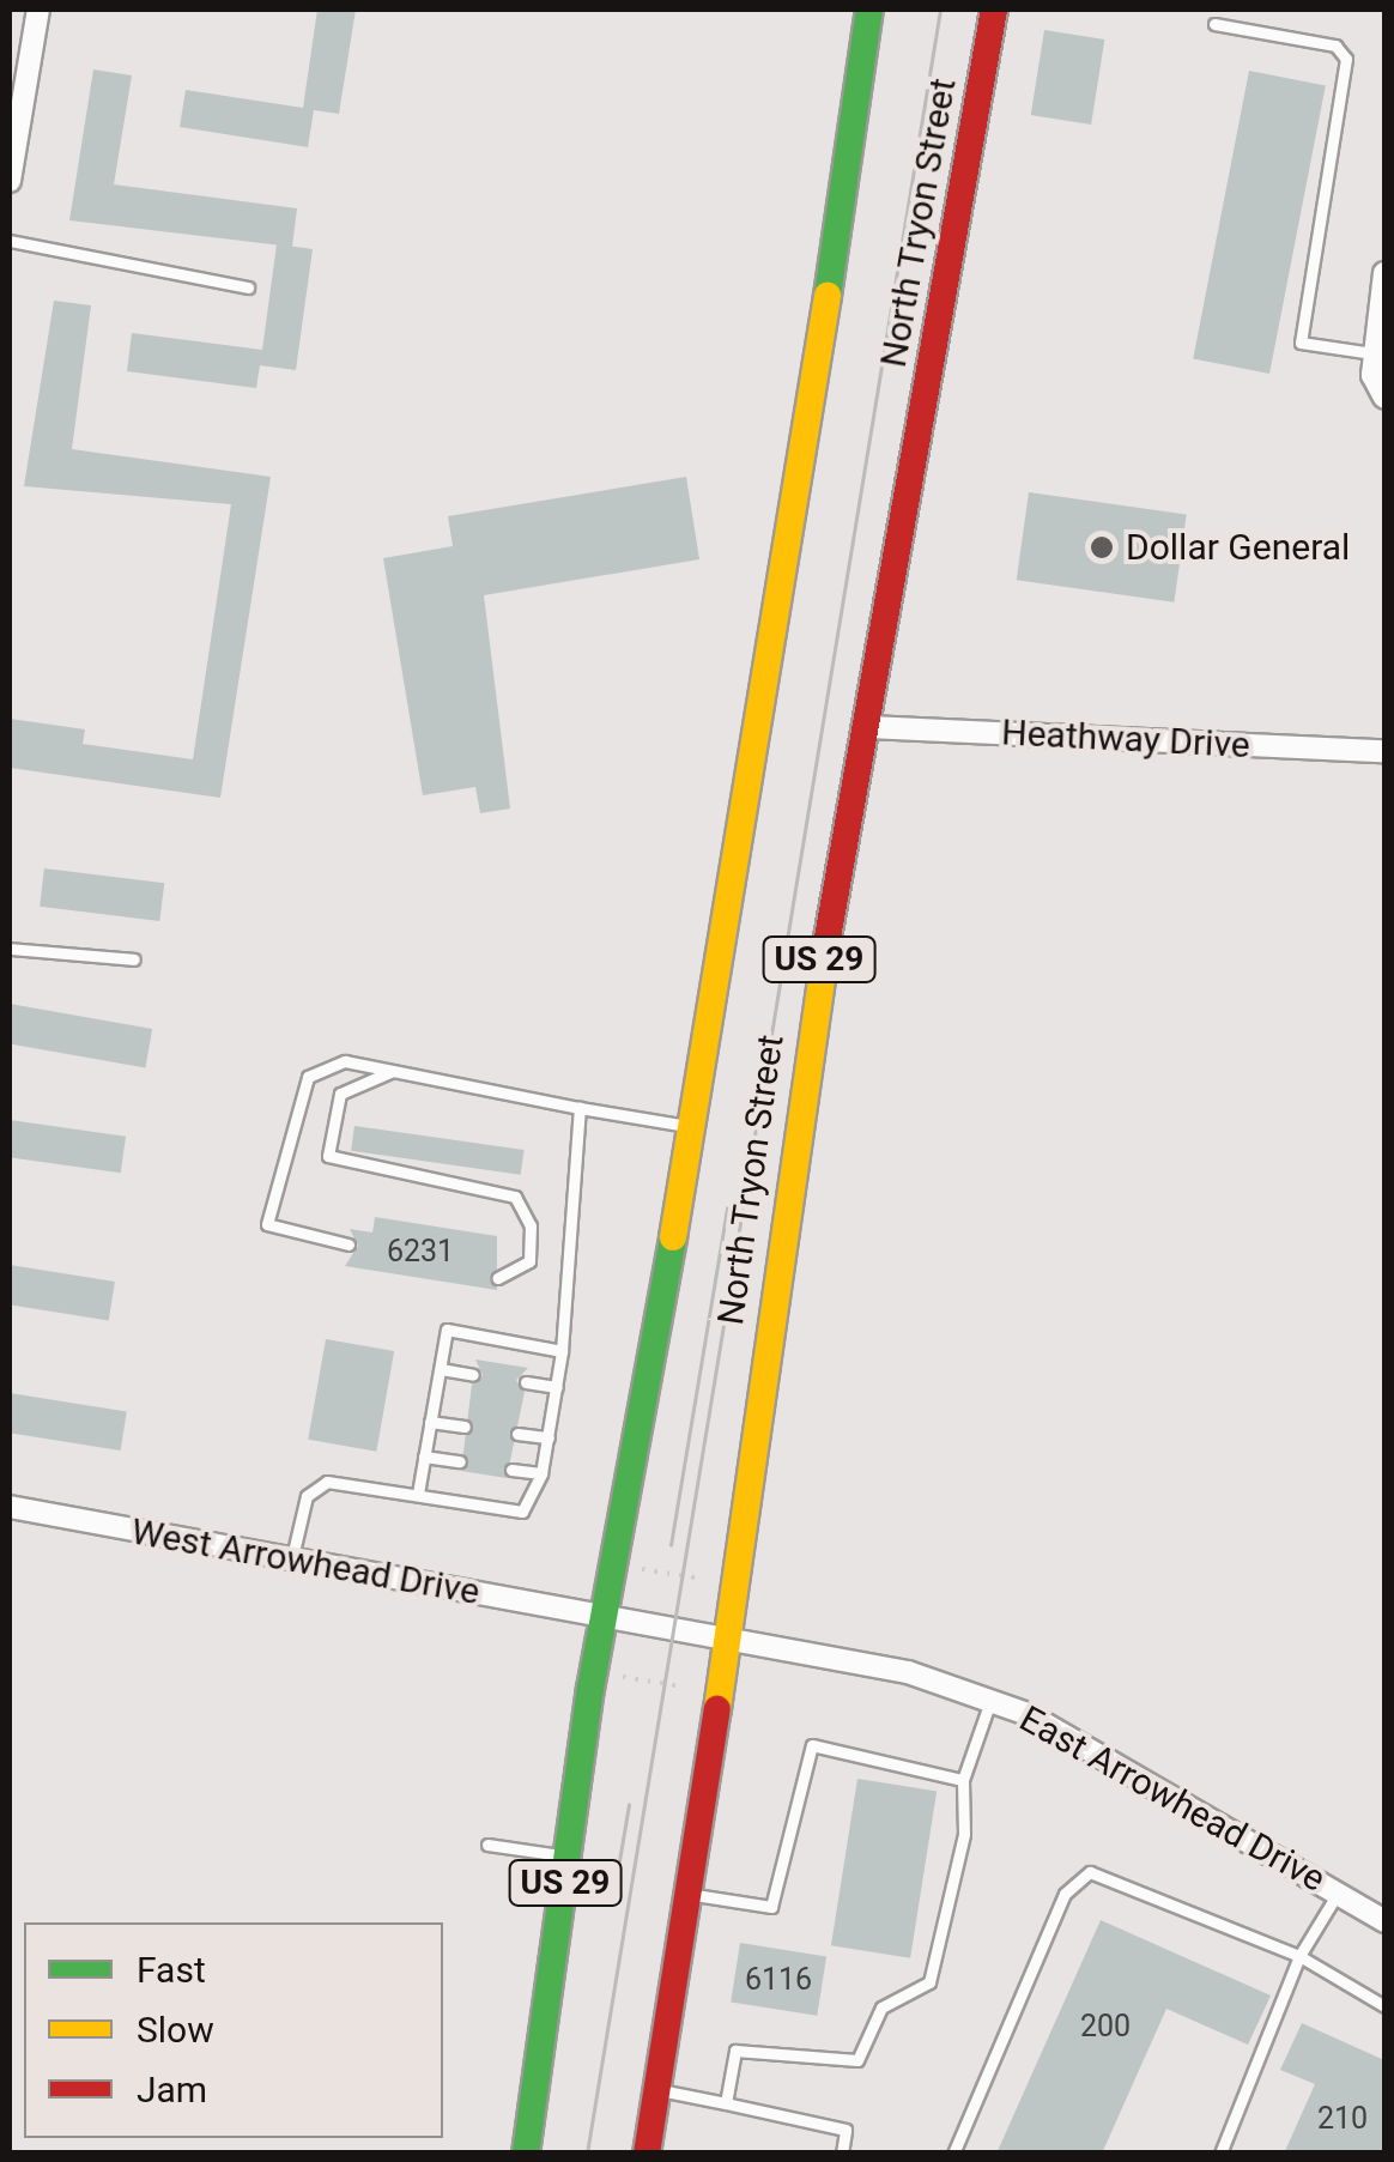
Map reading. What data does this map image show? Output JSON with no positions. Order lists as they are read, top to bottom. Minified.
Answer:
{"streets":{"main road":["North Tryon Street","US 29"],"street":["Heathway Drive","West Arrowhead Drive","East Arrowhead Drive"]},"crossings":[["North Tryon Street","Heathway Drive"],["North Tryon Street","West Arrowhead Drive"],["North Tryon Street","East Arrowhead Drive"],["West Arrowhead Drive","East Arrowhead Drive"]],"places":["Dollar General"],"house_numbers":["6231","6116","200","210"],"legend":["Fast","Slow","Jam"]}
